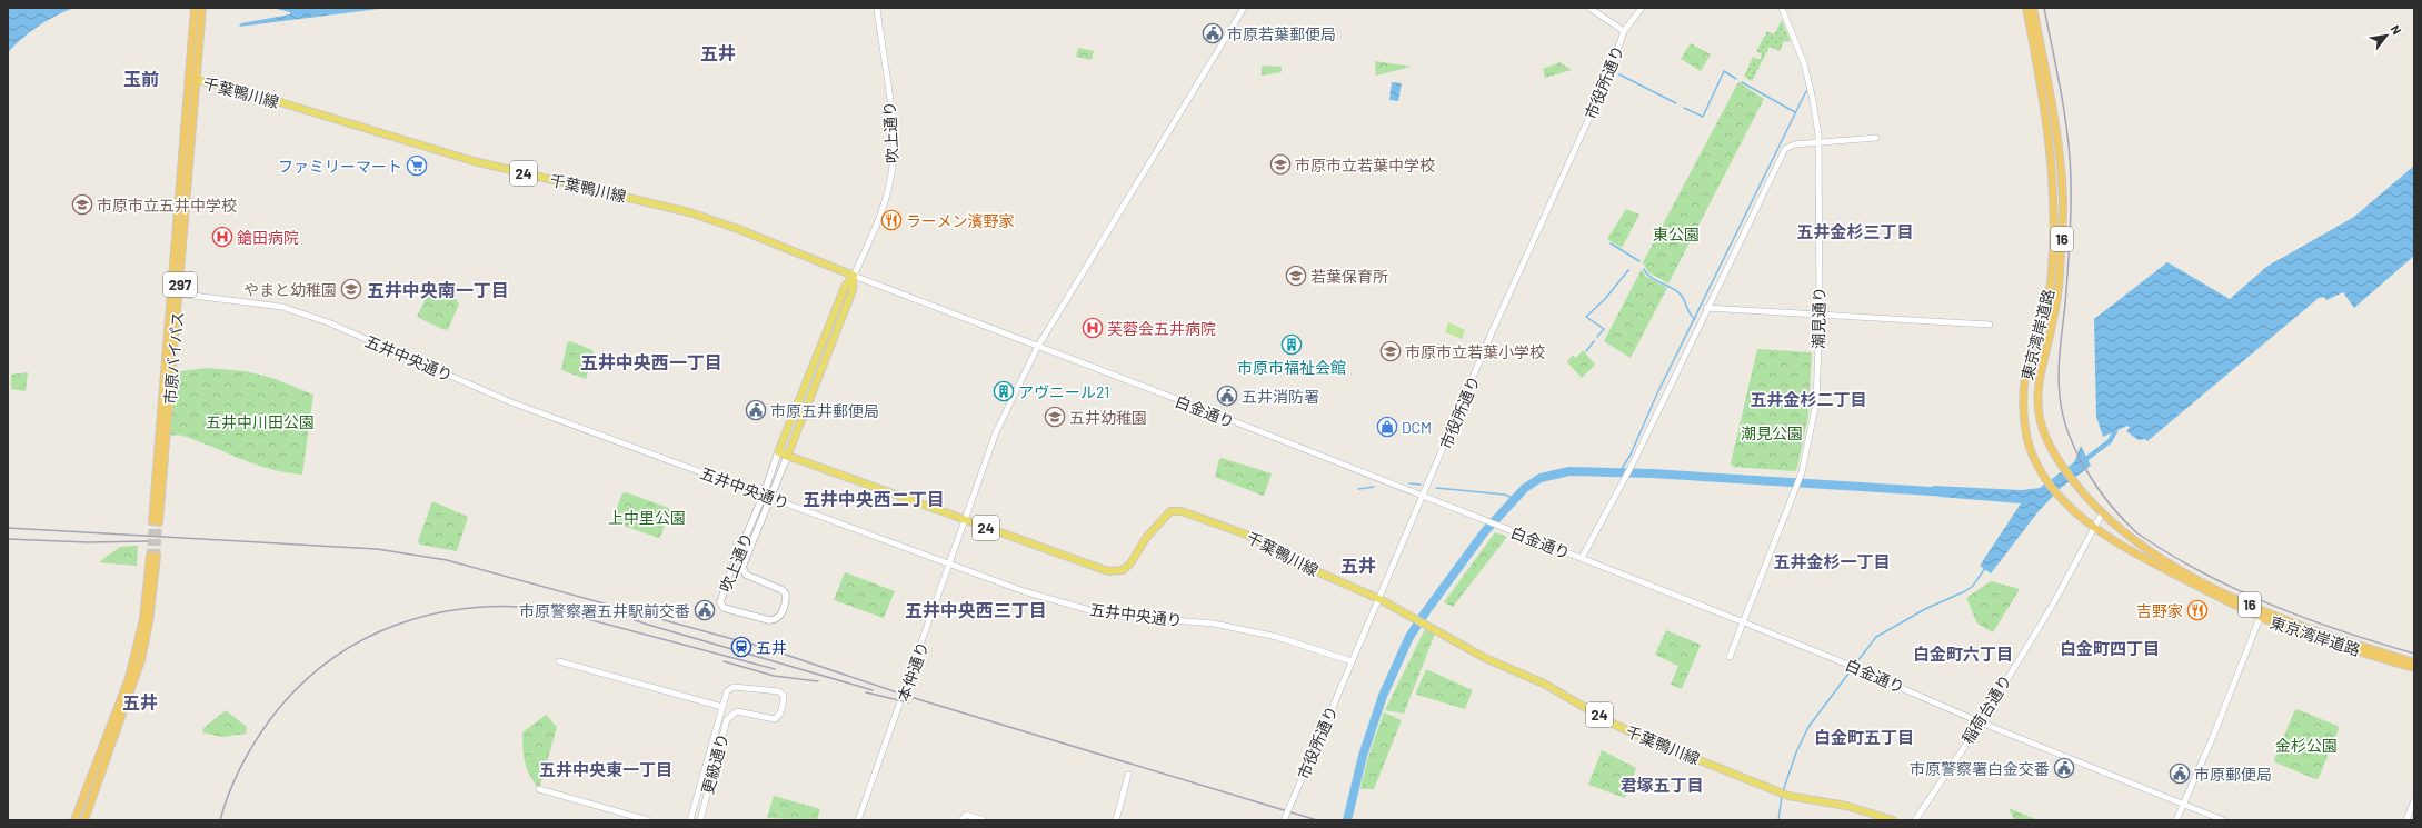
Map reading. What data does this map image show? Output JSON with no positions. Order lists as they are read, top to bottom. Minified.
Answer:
{"streets":{"highway":["16","297","東京湾岸道路","市原バイパス"],"main road":["千葉鴨川線","吹上通り","24"],"street":["市役所通り","潮見通り","五井中央通り","白金通り","本仲通り","稲荷台通り","更級通り"]},"crossings":[["市役所通り","千葉鴨川線"],["市役所通り","五井中央通り"],["市役所通り","白金通り"],["千葉鴨川線","吹上通り"],["千葉鴨川線","市原バイパス"],["千葉鴨川線","白金通り"],["千葉鴨川線","本仲通り"],["吹上通り","五井中央通り"],["吹上通り","白金通り"],["潮見通り","白金通り"],["東京湾岸道路","稲荷台通り"],["市原バイパス","五井中央通り"],["五井中央通り","本仲通り"],["白金通り","本仲通り"],["白金通り","稲荷台通り"]],"districts":["五井","玉前","五井金杉三丁目","五井中央南一丁目","五井中央西一丁目","五井金杉二丁目","五井中央西二丁目","五井金杉一丁目","五井","五井中央西三丁目","白金町四丁目","白金町六丁目","五井","白金町五丁目","五井中央東一丁目","君塚五丁目"],"parks":["東公園","五井中川田公園","潮見公園","上中里公園","金杉公園"],"places":{"public building":["市原若葉郵便局","五井消防署","市原五井郵便局","市原警察署五井駅前交番","市原警察署白金交番","市原郵便局"],"school or university":["市原市立若葉中学校","市原市立五井中学校","若葉保育所","やまと幼稚園","市原市立若葉小学校","五井幼稚園"],"supermarket":["ファミリーマート"],"restaurant":["ラーメン濱野家","吉野家"],"hospital":["鎗田病院","芙蓉会五井病院"],"building":["市原市福祉会館","アヴニール21"],"shop":["DCM"],"station":["五井"]},"north":"top right"}
